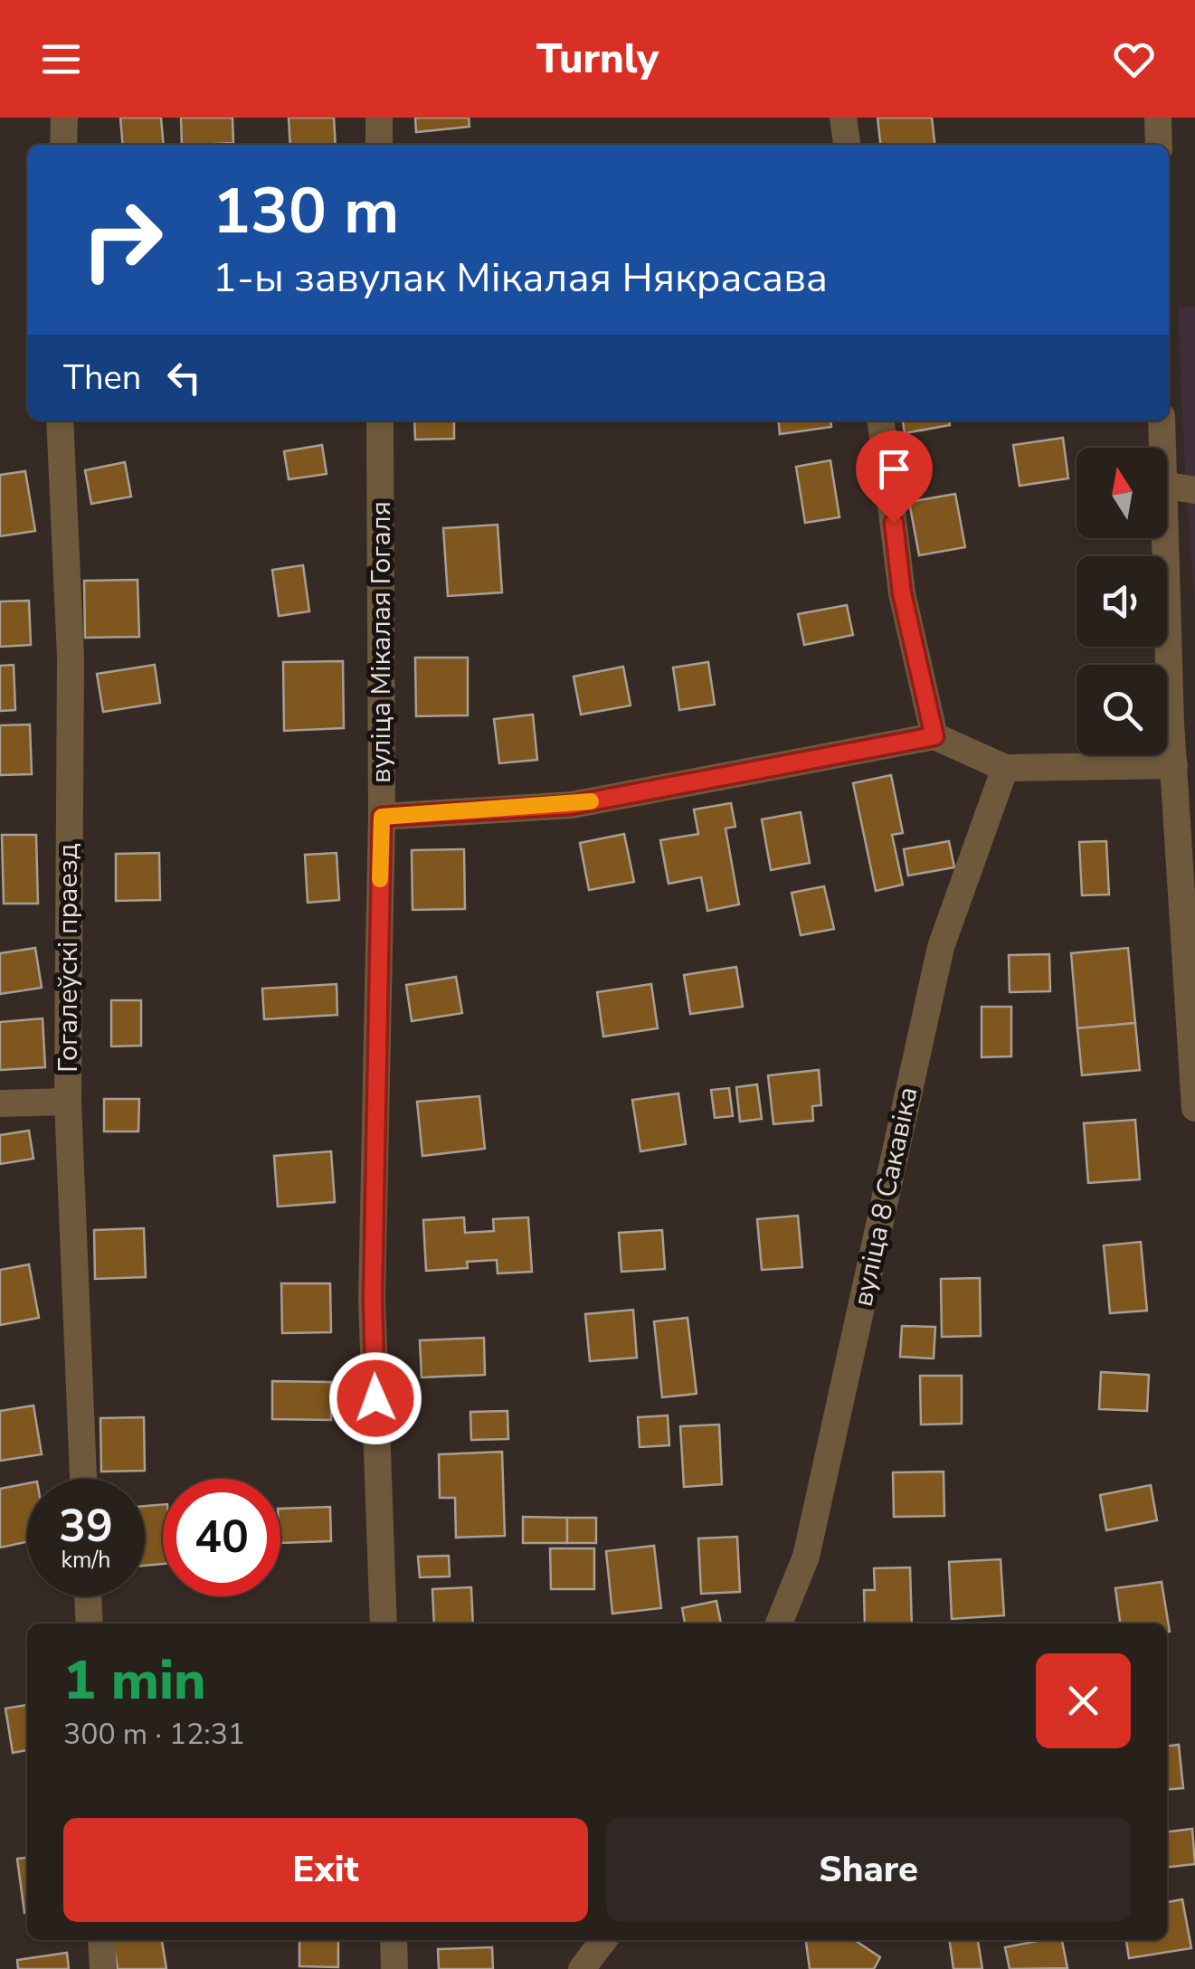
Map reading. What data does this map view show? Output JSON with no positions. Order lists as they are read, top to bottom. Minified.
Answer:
{"streets":{"street":["вуліца Мікалая Гогаля","Гогалеўскі праезд","вуліца 8 Сакавіка"]},"north":"top","page":{"header":"Turnly","turn":["130 m","1-ы завулак Мікалая Някрасава"],"then":"Then","speed":"39 km/h","limit":"40","heading":["1 min","300 m · 12:31"],"buttons":["Exit","Share"]}}
